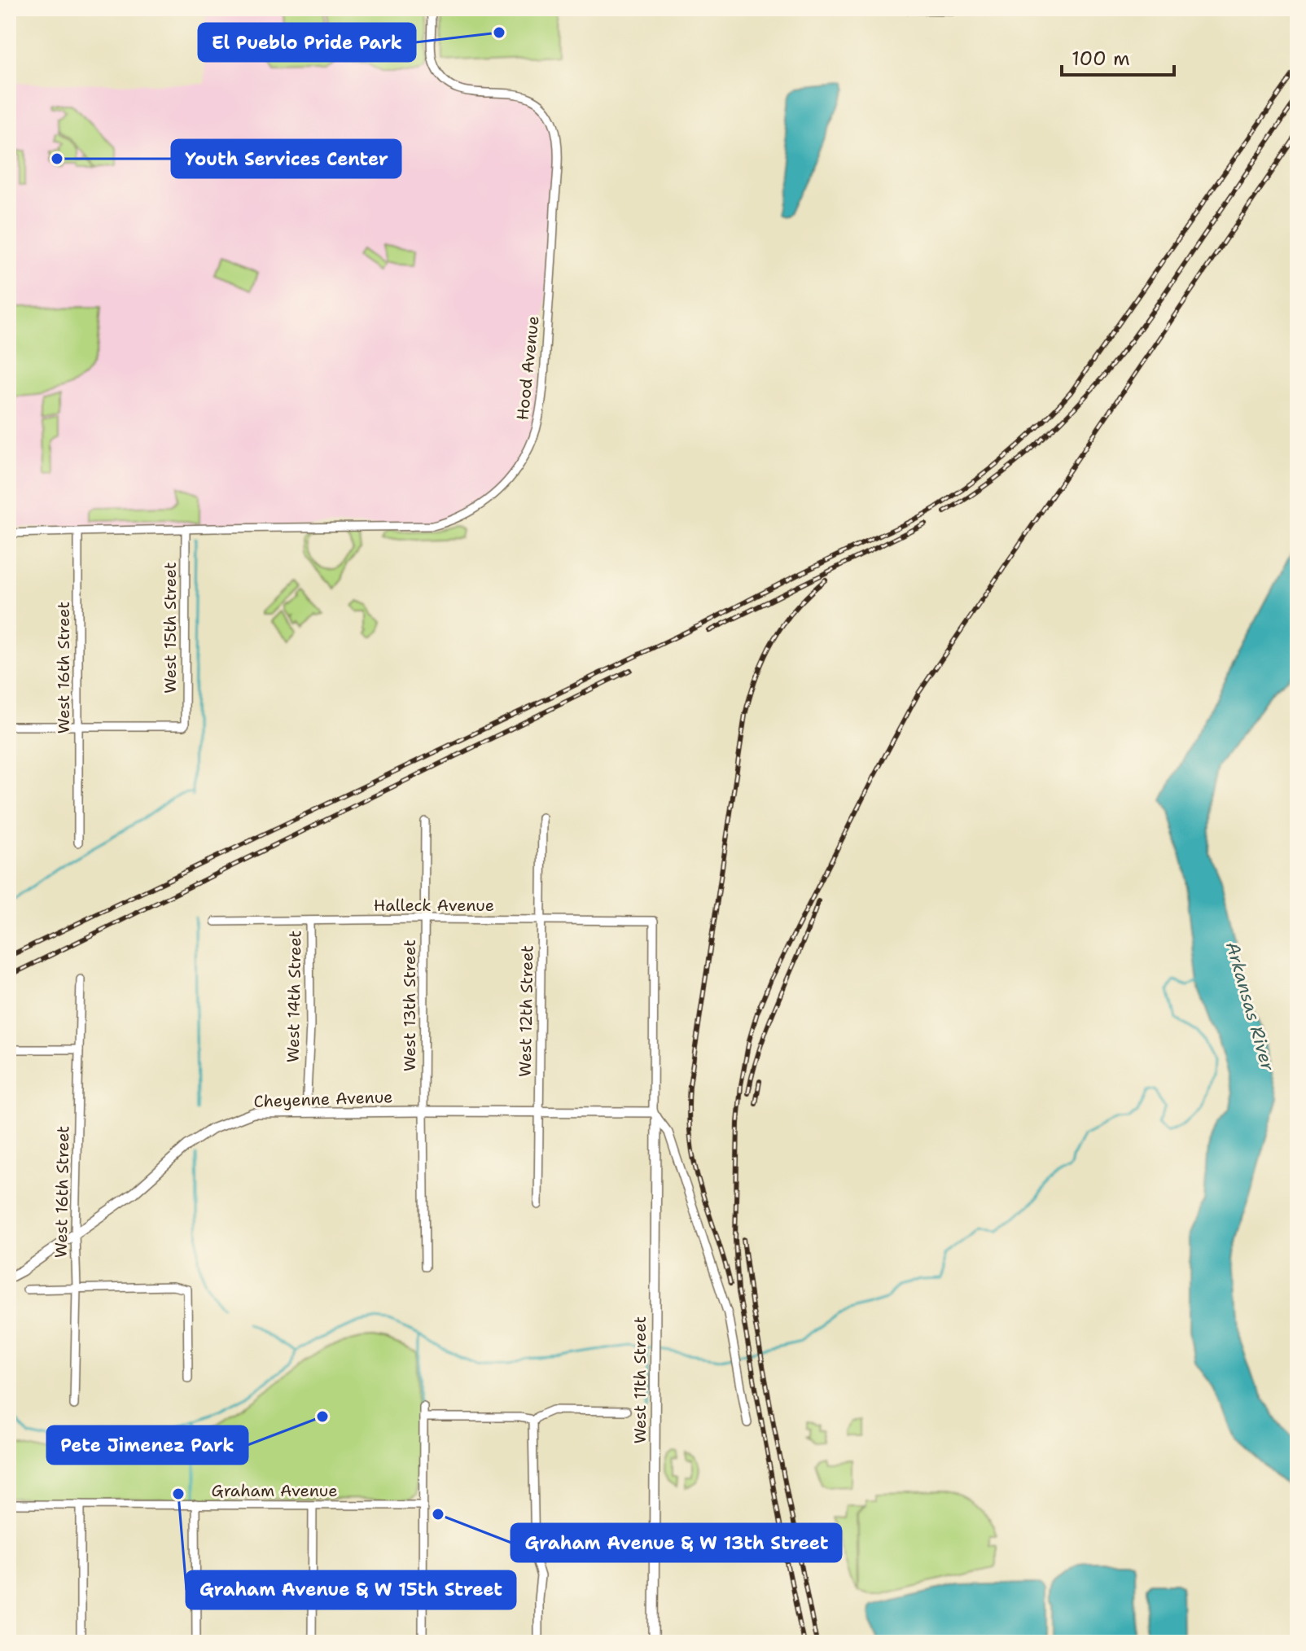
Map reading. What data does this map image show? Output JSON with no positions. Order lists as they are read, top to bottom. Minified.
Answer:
{"streets":{"street":["Hood Avenue","West 15th Street","West 16th Street","Halleck Avenue","West 14th Street","West 13th Street","West 12th Street","Cheyenne Avenue","West 11th Street","Graham Avenue"]},"crossings":[["Hood Avenue","West 15th Street"],["Hood Avenue","West 16th Street"],["West 15th Street","West 16th Street"],["West 16th Street","Cheyenne Avenue"],["Halleck Avenue","West 14th Street"],["Halleck Avenue","West 13th Street"],["Halleck Avenue","West 12th Street"],["Halleck Avenue","West 11th Street"],["West 14th Street","Cheyenne Avenue"],["West 13th Street","Cheyenne Avenue"],["West 12th Street","Cheyenne Avenue"],["Cheyenne Avenue","West 11th Street"]],"water":["Arkansas River"],"places":["El Pueblo Pride Park","Youth Services Center","Pete Jimenez Park","Graham Avenue & W 15th Street","Graham Avenue & W 13th Street"],"scale_bar":"100 m"}
